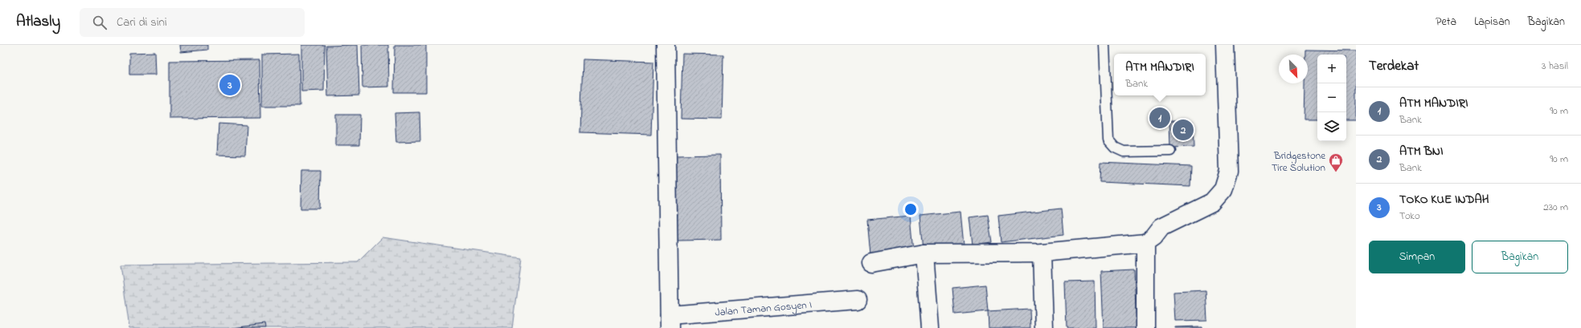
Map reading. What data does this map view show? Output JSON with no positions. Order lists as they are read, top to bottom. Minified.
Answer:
{"streets":{"street":["Jalan Taman Gosyen I"]},"places":{"shop":["Bridgestone Tire Solution"]},"north":"bottom right","page":{"header":"Atlasly","search":"Cari di sini","nav":["Peta","Lapisan","Bagikan"],"heading":["Terdekat","3 hasil"],"popup":["ATM MANDIRI","Bank"],"map_buttons":["+","−"],"pins":["3","1","2"],"list":[{"mark":"1","name":"ATM MANDIRI","note":"Bank","value":"90 m"},{"mark":"2","name":"ATM BNI","note":"Bank","value":"90 m"},{"mark":"3","name":"TOKO KUE INDAH","note":"Toko","value":"230 m"}],"buttons":["Simpan","Bagikan"]}}
